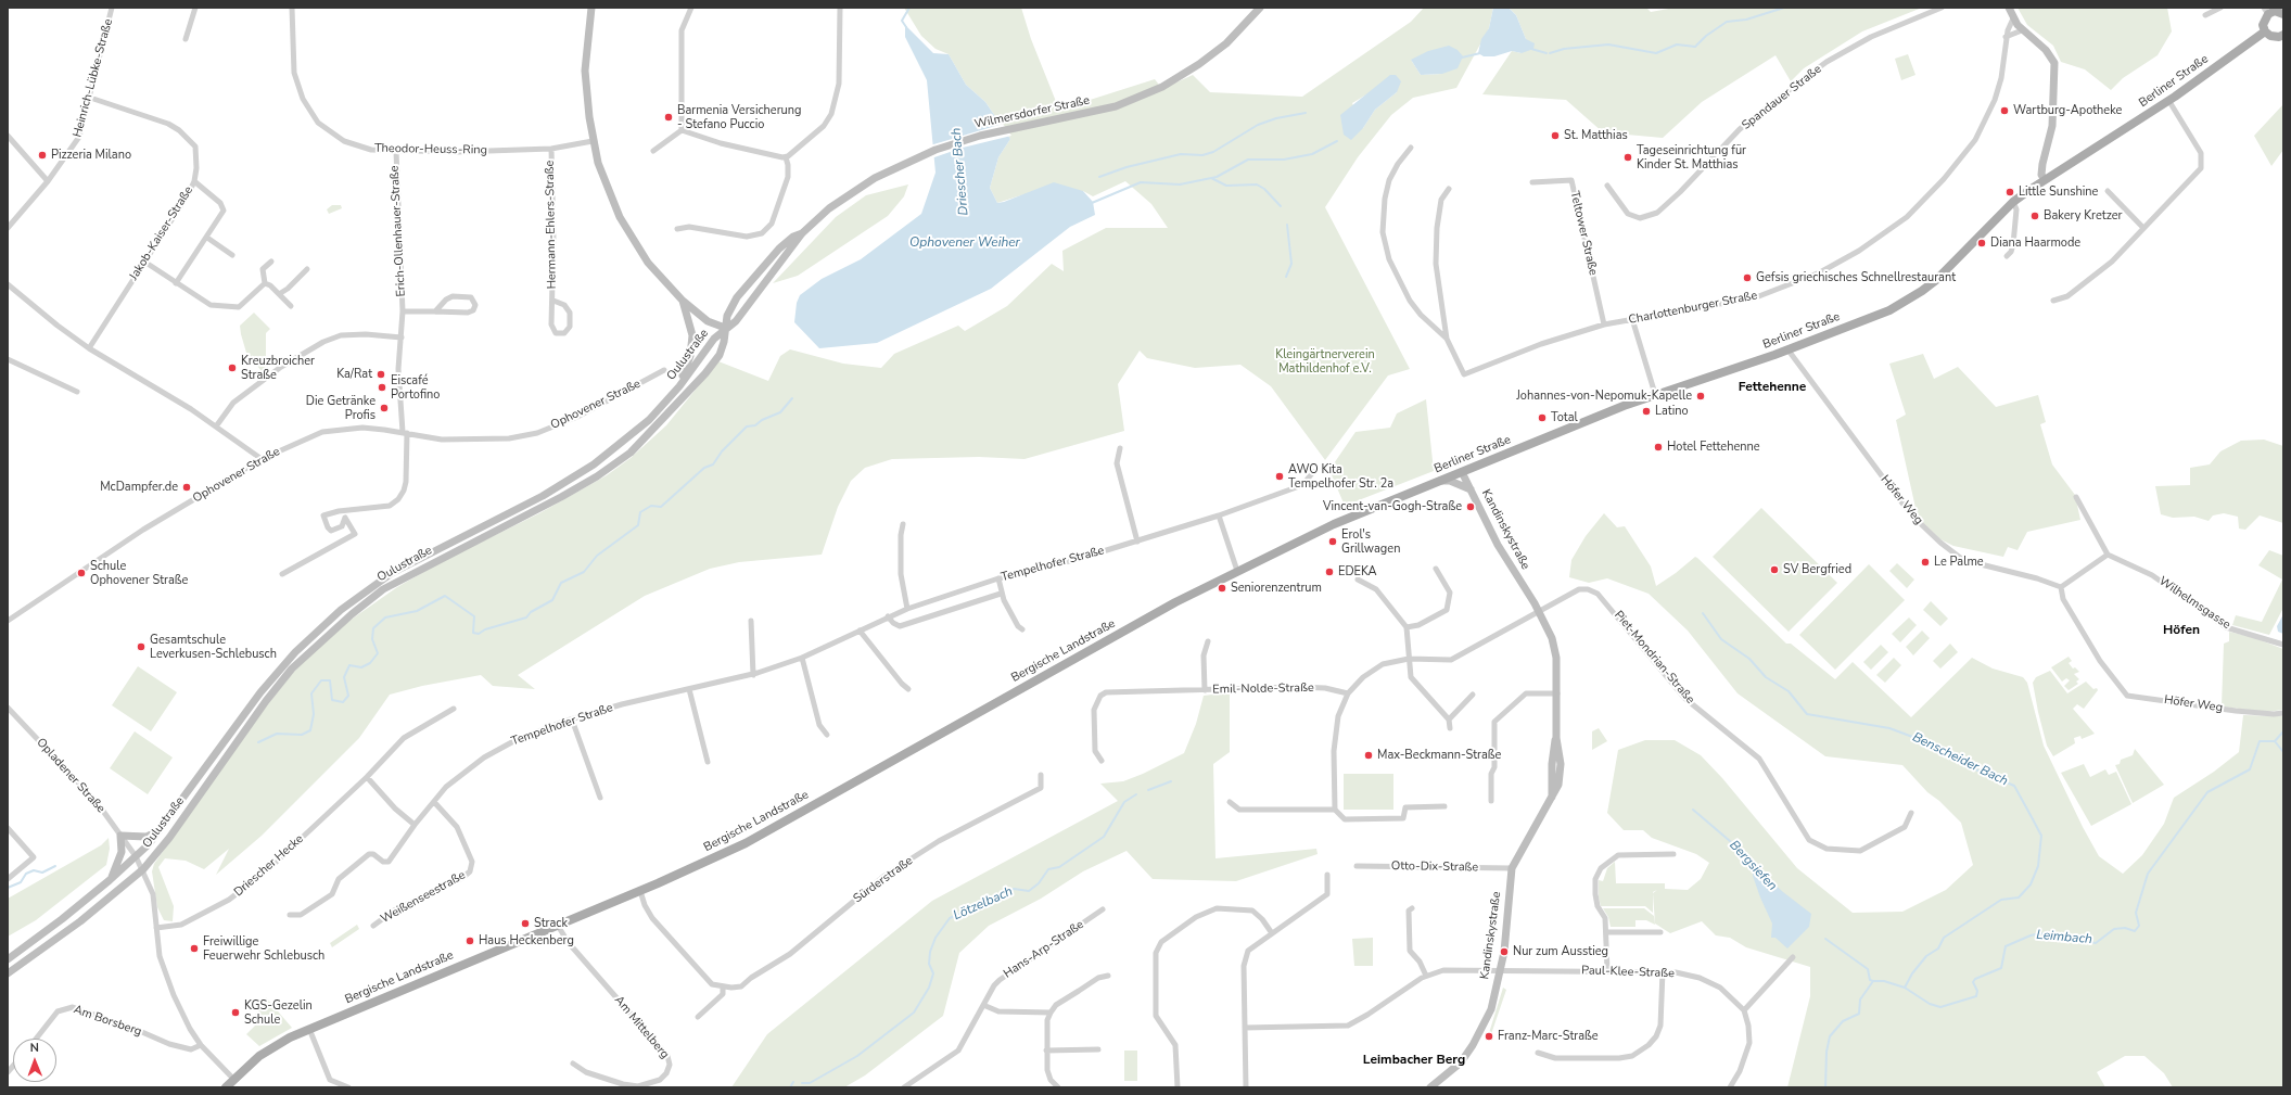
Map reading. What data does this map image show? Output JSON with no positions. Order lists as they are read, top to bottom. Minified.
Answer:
{"streets":{"main road":["Berliner Straße","Wilmersdorfer Straße","Oulustraße","Kandinskystraße","Bergische Landstraße"],"street":["Heinrich-Lübke-Straße","Spandauer Straße","Theodor-Heuss-Ring","Hermann-Ehlers-Straße","Erich-Ollenhauer-Straße","Jakob-Kaiser-Straße","Teltower Straße","Charlottenburger Straße","Ophovener Straße","Höfer Weg","Tempelhofer Straße","Wilhelmsgasse","Piet-Mondrian-Straße","Emil-Nolde-Straße","Opladener Straße","Driescher Hecke","Otto-Dix-Straße","Sürderstraße","Weißenseestraße","Hans-Arp-Straße","Paul-Klee-Straße","Am Borsberg","Am Mittelberg"]},"crossings":[["Heinrich-Lübke-Straße","Jakob-Kaiser-Straße"],["Berliner Straße","Höfer Weg"],["Berliner Straße","Kandinskystraße"],["Berliner Straße","Bergische Landstraße"],["Wilmersdorfer Straße","Oulustraße"],["Theodor-Heuss-Ring","Hermann-Ehlers-Straße"],["Theodor-Heuss-Ring","Erich-Ollenhauer-Straße"],["Erich-Ollenhauer-Straße","Ophovener Straße"],["Teltower Straße","Charlottenburger Straße"],["Oulustraße","Opladener Straße"],["Kandinskystraße","Piet-Mondrian-Straße"],["Kandinskystraße","Otto-Dix-Straße"],["Kandinskystraße","Paul-Klee-Straße"],["Tempelhofer Straße","Weißenseestraße"],["Bergische Landstraße","Opladener Straße"],["Bergische Landstraße","Am Mittelberg"],["Opladener Straße","Driescher Hecke"],["Opladener Straße","Am Borsberg"]],"districts":["Fettehenne","Höfen","Leimbacher Berg"],"water":["Driescher Bach","Ophovener Weiher","Benscheider Bach","Bergsiefen","Lötzelbach","Leimbach"],"parks":["Kleingärtnerverein Mathildenhof e.V."],"places":["Wartburg-Apotheke","Barmenia Versicherung - Stefano Puccio","St. Matthias","Pizzeria Milano","Tageseinrichtung für Kinder St. Matthias","Little Sunshine","Bakery Kretzer","Diana Haarmode","Gefsis griechisches Schnellrestaurant","Kreuzbroicher Straße","Ka/Rat","Eiscafé Portofino","Johannes-von-Nepomuk-Kapelle","Die Getränke Profis","Latino","Total","Hotel Fettehenne","AWO Kita Tempelhofer Str. 2a","McDampfer.de","Vincent-van-Gogh-Straße","Erol's Grillwagen","Le Palme","SV Bergfried","EDEKA","Schule Ophovener Straße","Seniorenzentrum","Gesamtschule Leverkusen-Schlebusch","Max-Beckmann-Straße","Strack","Haus Heckenberg","Freiwillige Feuerwehr Schlebusch","Nur zum Ausstieg","KGS-Gezelin Schule","Franz-Marc-Straße"],"north":"top"}
